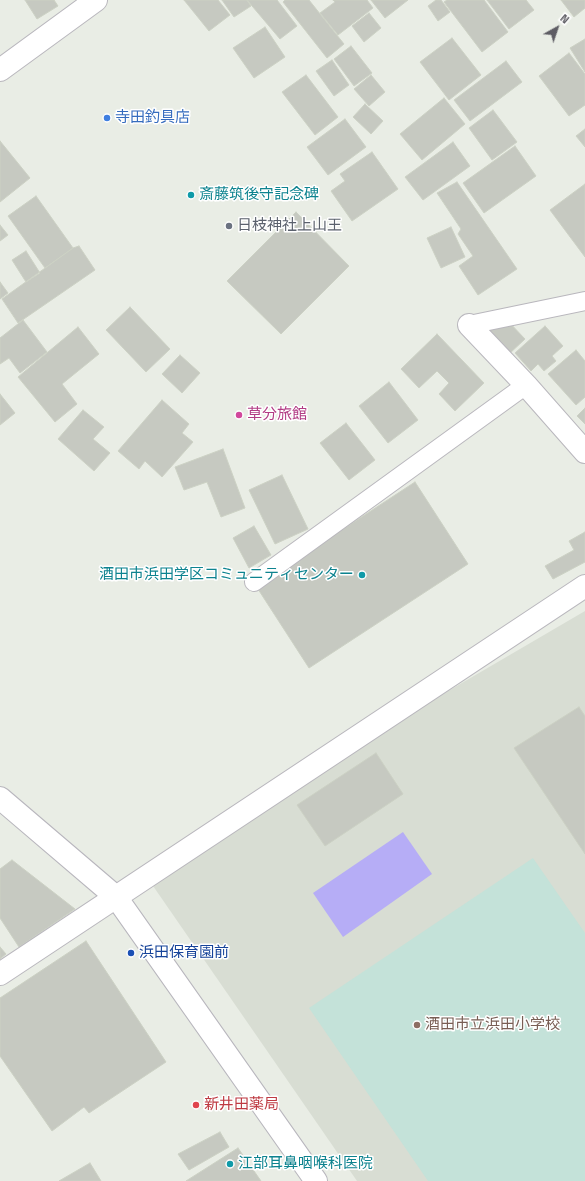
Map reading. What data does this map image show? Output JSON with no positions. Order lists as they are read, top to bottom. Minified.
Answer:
{"places":["寺田釣具店","斎藤筑後守記念碑","日枝神社上山王","草分旅館","酒田市浜田学区コミュニティセンター","浜田保育園前","酒田市立浜田小学校","新井田薬局","江部耳鼻咽喉科医院"],"north":"top right"}
